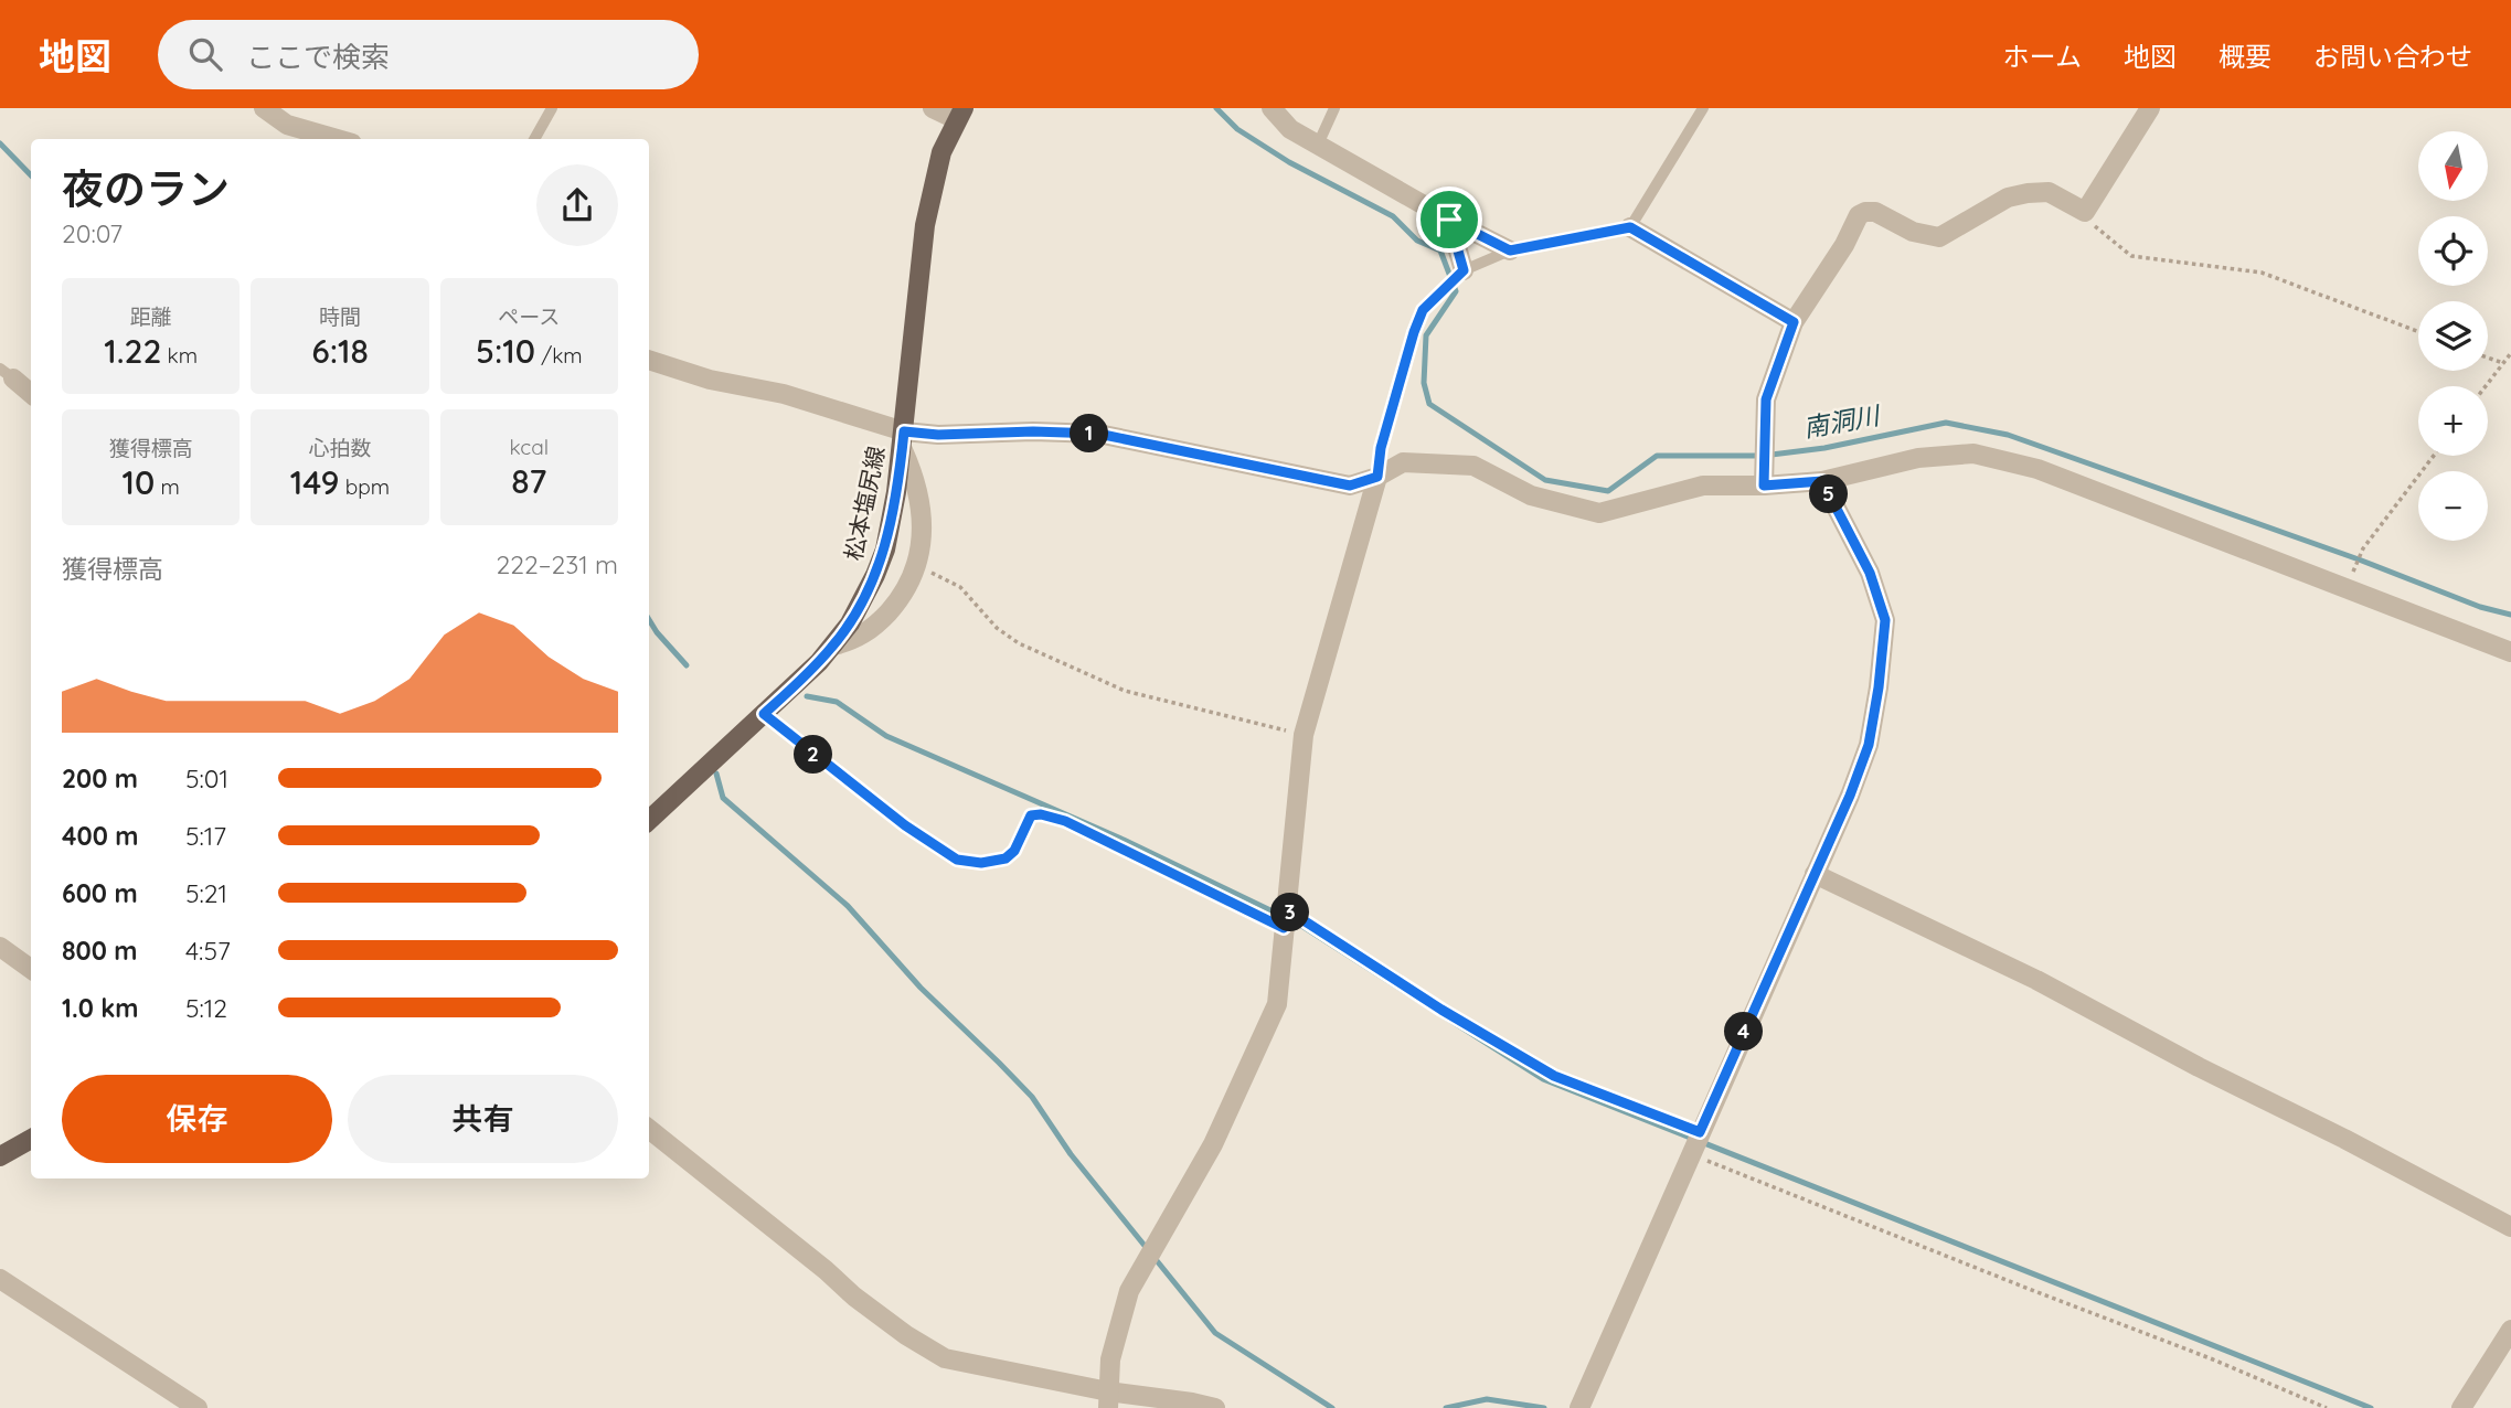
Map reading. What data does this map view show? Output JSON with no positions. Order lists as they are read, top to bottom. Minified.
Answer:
{"streets":{"main road":["松本塩尻線"]},"water":["南洞川"],"north":"bottom","page":{"header":"地図","search":"ここで検索","nav":["ホーム","地図","概要","お問い合わせ"],"map_buttons":["+","−"],"heading":["夜のラン","20:07"],"stats":[["距離","1.22 km"],["時間","6:18"],["ペース","5:10 /km"],["獲得標高","10 m"],["心拍数","149 bpm"],["kcal","87"]],"pins":["1","5","2","3","4"],"chart":["獲得標高","222–231 m"],"list":[{"name":"200 m","note":"5:01"},{"name":"400 m","note":"5:17"},{"name":"600 m","note":"5:21"},{"name":"800 m","note":"4:57"},{"name":"1.0 km","note":"5:12"}],"buttons":["保存","共有"]}}
